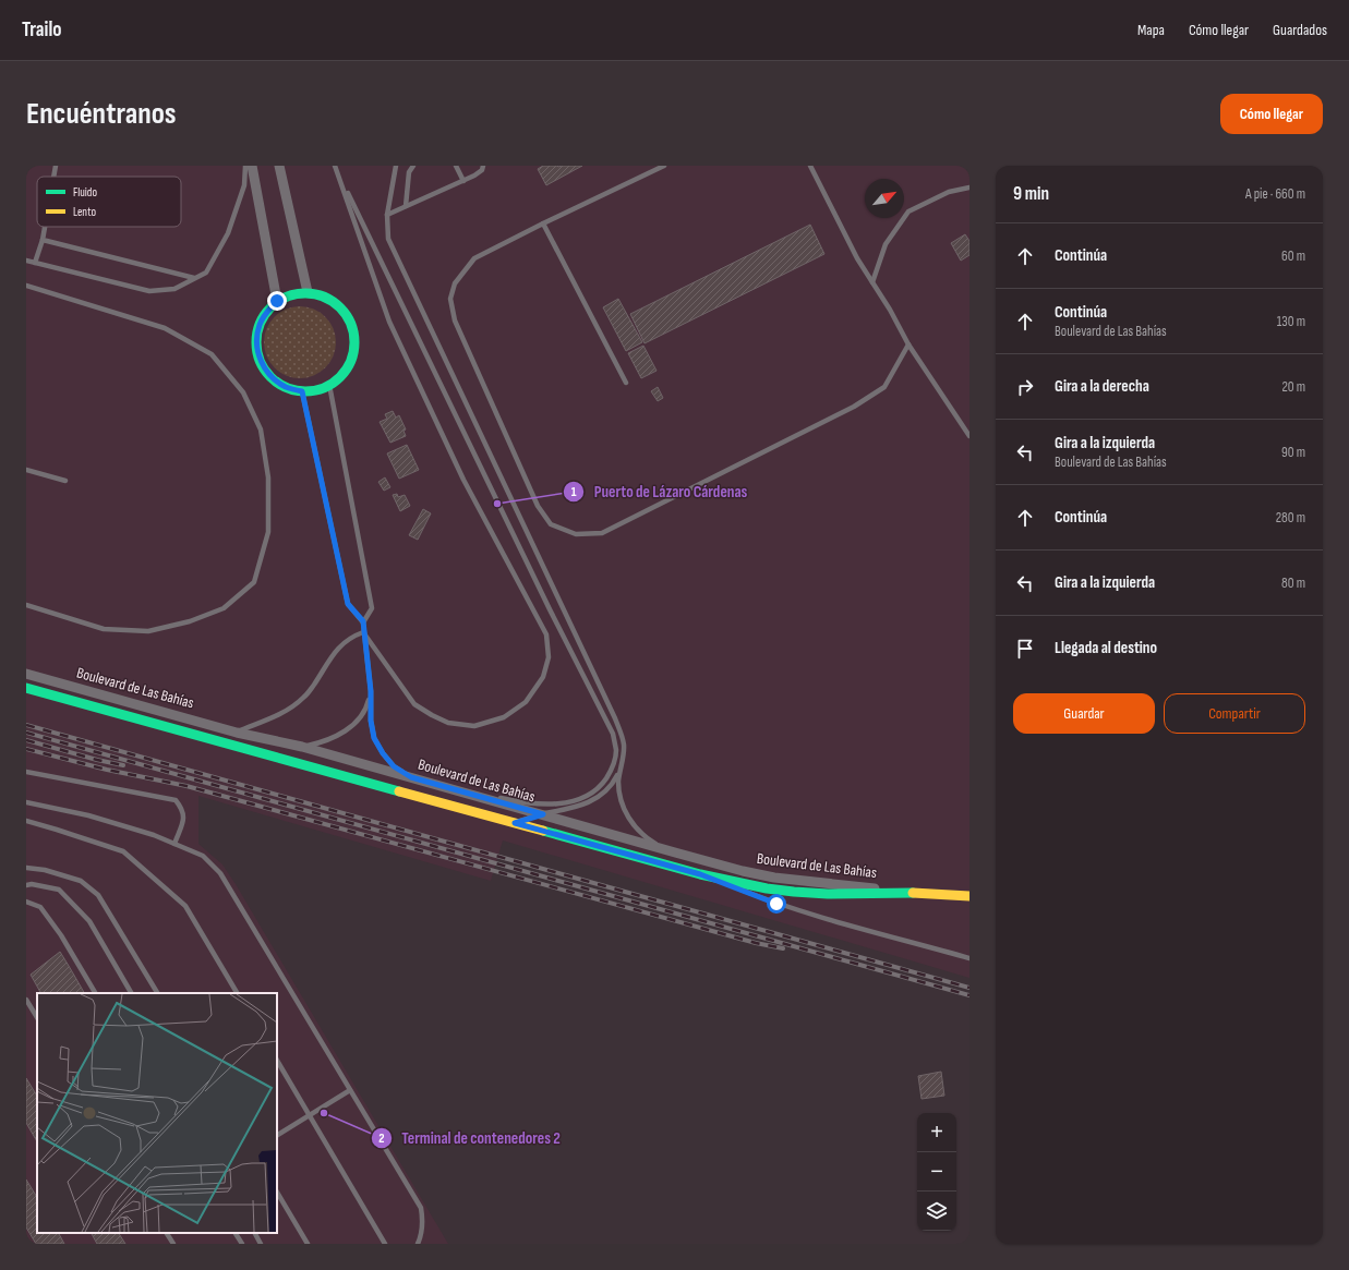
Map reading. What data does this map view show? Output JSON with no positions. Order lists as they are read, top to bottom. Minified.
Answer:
{"streets":{"street":["Boulevard de Las Bahías"]},"places":["Puerto de Lázaro Cárdenas","Terminal de contenedores 2"],"legend":["Fluido","Lento"],"north":"top right","page":{"header":"Trailo","nav":["Mapa","Cómo llegar","Guardados"],"buttons":["Cómo llegar",["Guardar","Compartir"]],"title":"Encuéntranos","heading":["9 min","A pie · 660 m"],"list":[["Continúa","60 m"],["Continúa","Boulevard de Las Bahías","130 m"],["Gira a la derecha","20 m"],["Gira a la izquierda","Boulevard de Las Bahías","90 m"],["Continúa","280 m"],["Gira a la izquierda","80 m"],"Llegada al destino"],"map_buttons":["+","−"]}}
